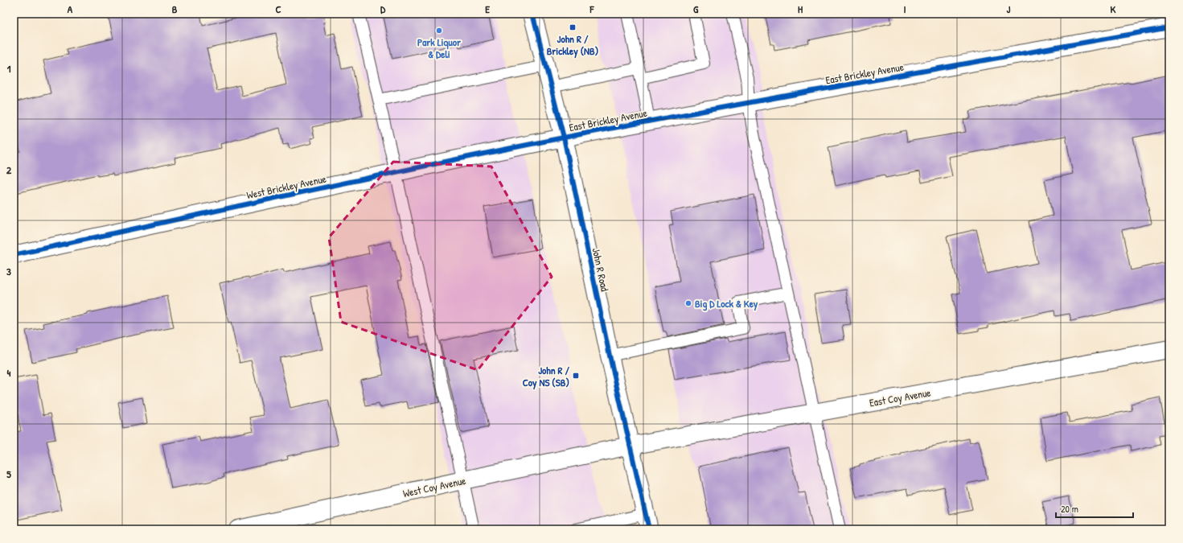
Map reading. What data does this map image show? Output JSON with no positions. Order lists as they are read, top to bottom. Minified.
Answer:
{"streets":{"street":["East Brickley Avenue","West Brickley Avenue","John R Road","East Coy Avenue","West Coy Avenue"]},"crossings":[["East Brickley Avenue","West Brickley Avenue"],["East Brickley Avenue","John R Road"],["West Brickley Avenue","John R Road"],["John R Road","East Coy Avenue"],["John R Road","West Coy Avenue"],["East Coy Avenue","West Coy Avenue"]],"places":{"transit":["John R / Brickley (NB)","John R / Coy NS (SB)"],"other":["Park Liquor & Deli","Big D Lock & Key"]},"scale_bar":"20 m","grid":{"columns":["A","B","C","D","E","F","G","H","I","J","K"],"rows":["1","2","3","4","5"]}}
